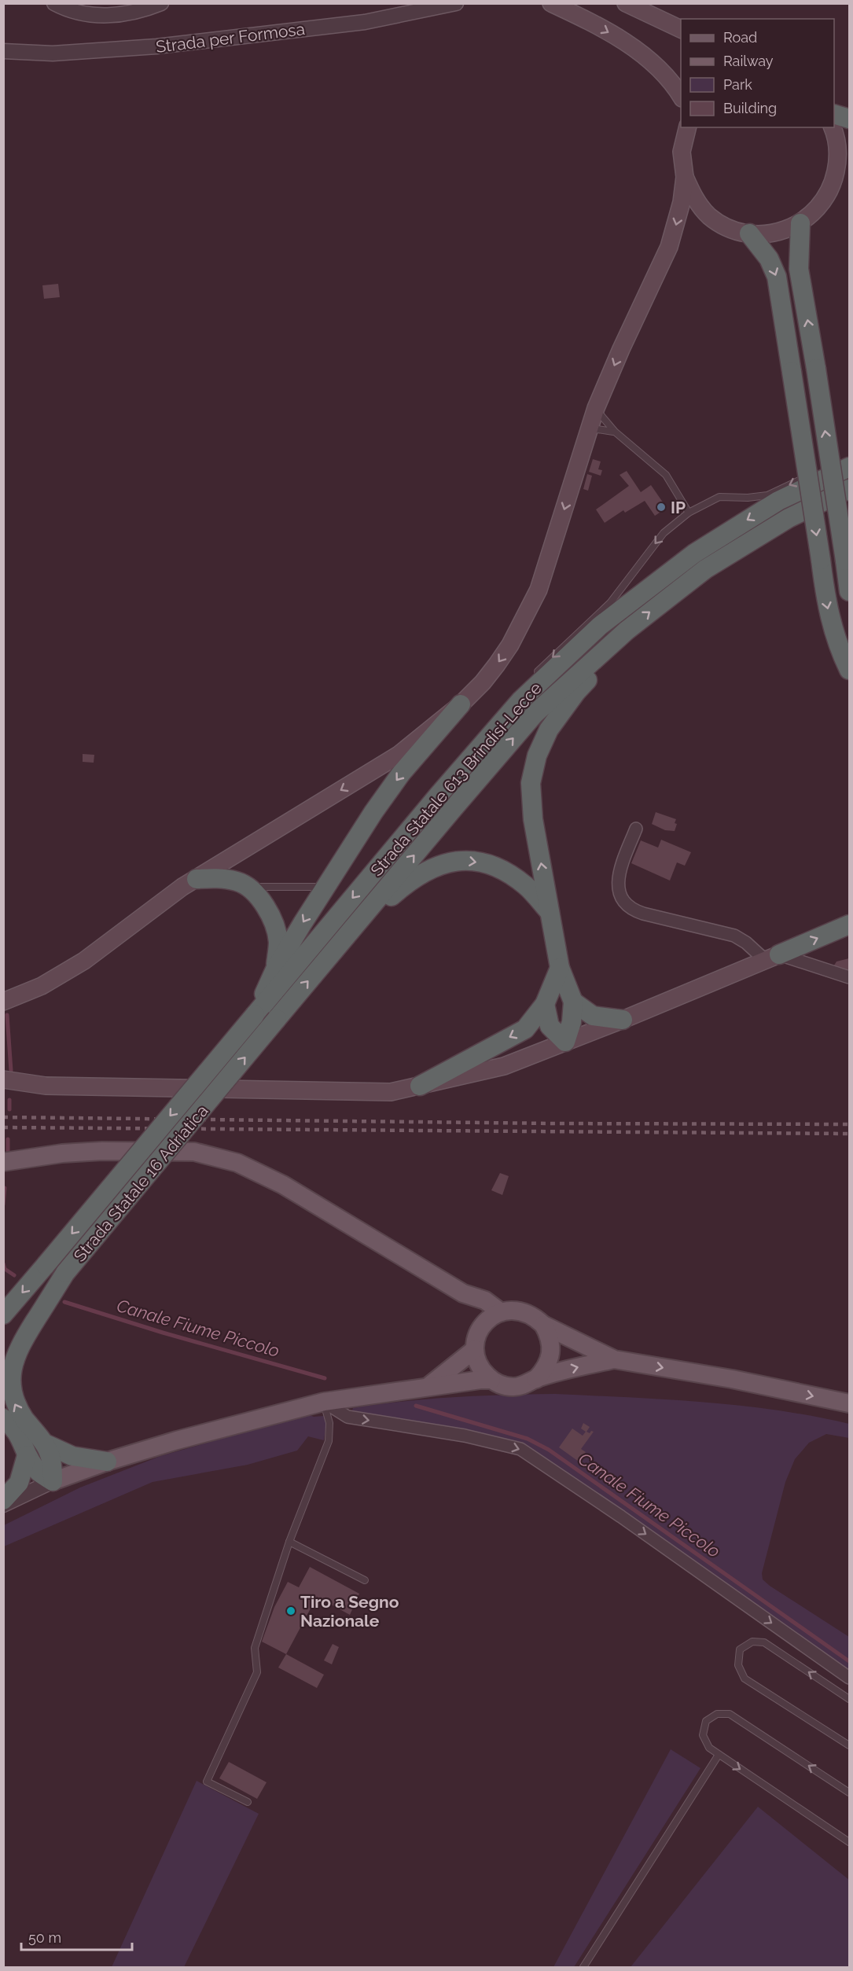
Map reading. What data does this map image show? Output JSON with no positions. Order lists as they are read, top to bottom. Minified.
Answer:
{"streets":{"highway":["Strada Statale 613 Brindisi-Lecce","Strada Statale 16 Adriatica"],"street":["Strada per Formosa"]},"crossings":[["Strada Statale 613 Brindisi-Lecce","Strada Statale 16 Adriatica"]],"water":["Canale Fiume Piccolo"],"places":["IP","Tiro a Segno Nazionale"],"legend":["Road","Railway","Park","Building"],"scale_bar":"50 m"}
